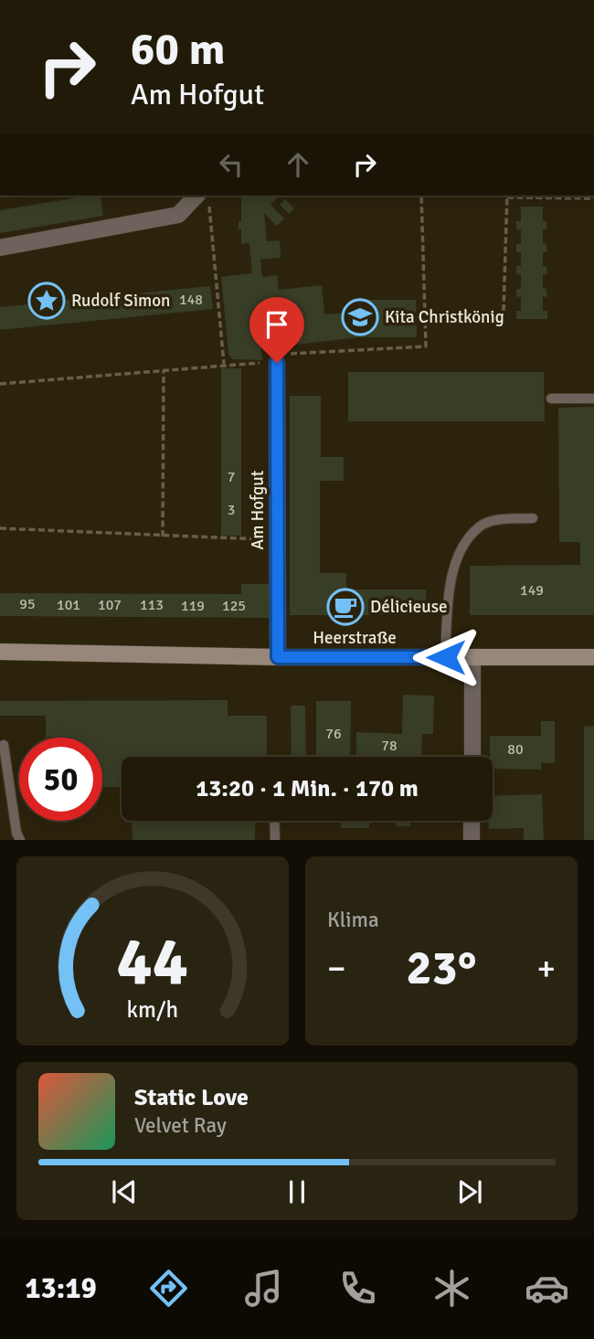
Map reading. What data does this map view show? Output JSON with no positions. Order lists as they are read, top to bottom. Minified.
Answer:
{"streets":{"main road":["Heerstraße"],"street":["Am Hofgut"]},"crossings":[["Am Hofgut","Heerstraße"]],"places":{"place":["Rudolf Simon"],"school or university":["Kita Christkönig"],"cafe":["Délicieuse"]},"house_numbers":["148","7","3","149","95","101","107","113","119","125","76","78","80"],"page":{"turn":["60 m","Am Hofgut"],"limit":"50","trip":"13:20 · 1 Min. · 170 m","tile":"Klima","heat":["−","23°","+"],"song":["Static Love","Velvet Ray"],"tabs":"13:19","gauge":["44","km/h"]}}
